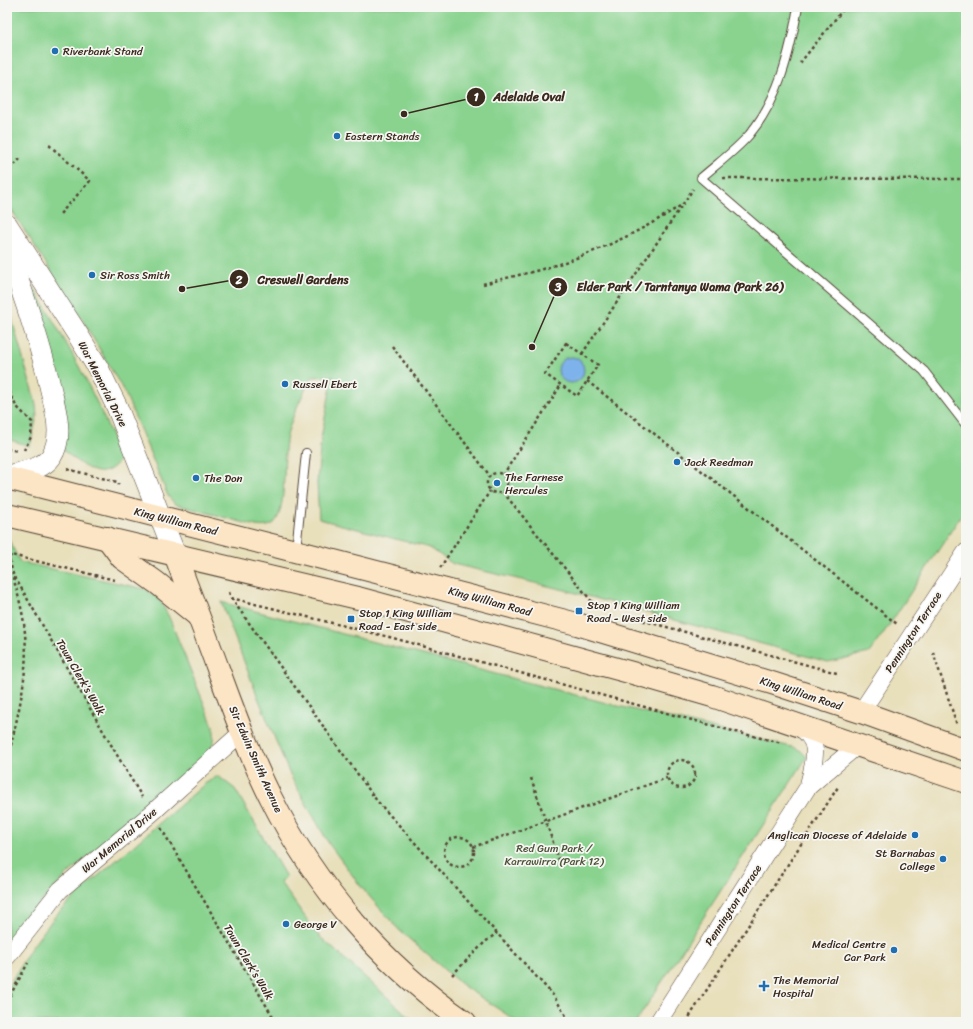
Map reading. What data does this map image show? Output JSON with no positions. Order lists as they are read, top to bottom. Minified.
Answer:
{"streets":{"main road":["King William Road","Sir Edwin Smith Avenue"],"street":["War Memorial Drive","Pennington Terrace"],"path":["Town Clerk’s Walk"]},"crossings":[["War Memorial Drive","King William Road"],["War Memorial Drive","Sir Edwin Smith Avenue"],["King William Road","Pennington Terrace"]],"parks":["Red Gum Park / Karrawirra (Park 12)"],"places":{"other":["Riverbank Stand","Adelaide Oval","Eastern Stands","Sir Ross Smith","Creswell Gardens","Elder Park / Tarntanya Wama (Park 26)","Russell Ebert","Jack Reedman","The Don","The Farnese Hercules","Anglican Diocese of Adelaide","St Barnabas College","George V","Medical Centre Car Park"],"transit":["Stop 1 King William Road - West side","Stop 1 King William Road - East side"],"health":["The Memorial Hospital"]}}
